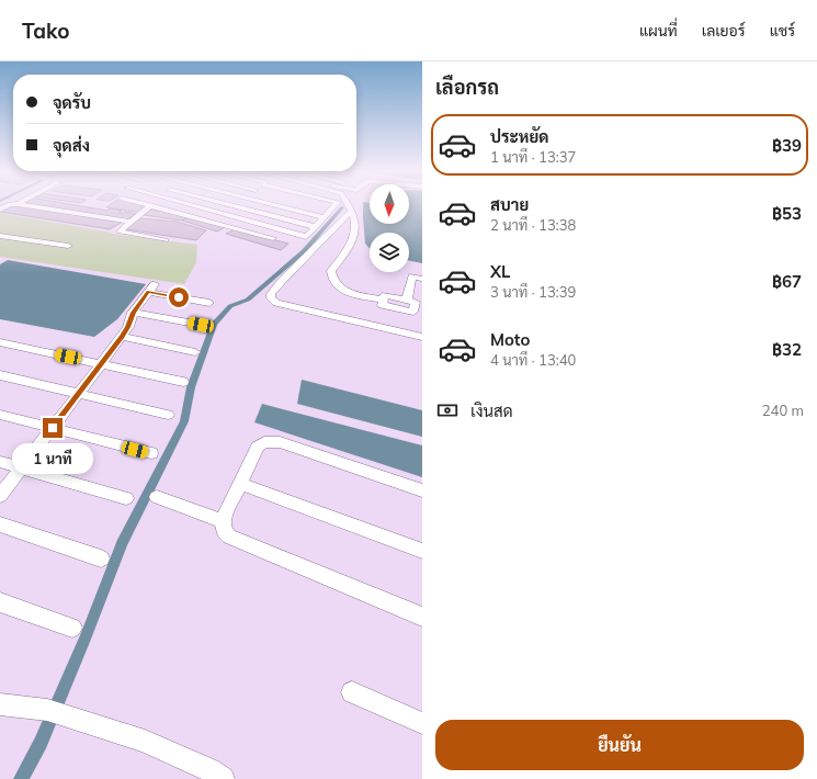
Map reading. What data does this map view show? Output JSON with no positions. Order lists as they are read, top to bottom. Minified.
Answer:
{"north":"bottom","page":{"header":"Tako","nav":["แผนที่","เลเยอร์","แชร์"],"heading":"เลือกรถ","banner":["จุดรับ","จุดส่ง"],"list":[{"name":"ประหยัด","note":"1 นาที · 13:37","value":"฿39"},{"name":"สบาย","note":"2 นาที · 13:38","value":"฿53"},{"name":"XL","note":"3 นาที · 13:39","value":"฿67"},{"name":"Moto","note":"4 นาที · 13:40","value":"฿32"}],"pay":["เงินสด","240 m"],"bubble":"1 นาที","buttons":"ยืนยัน"}}
